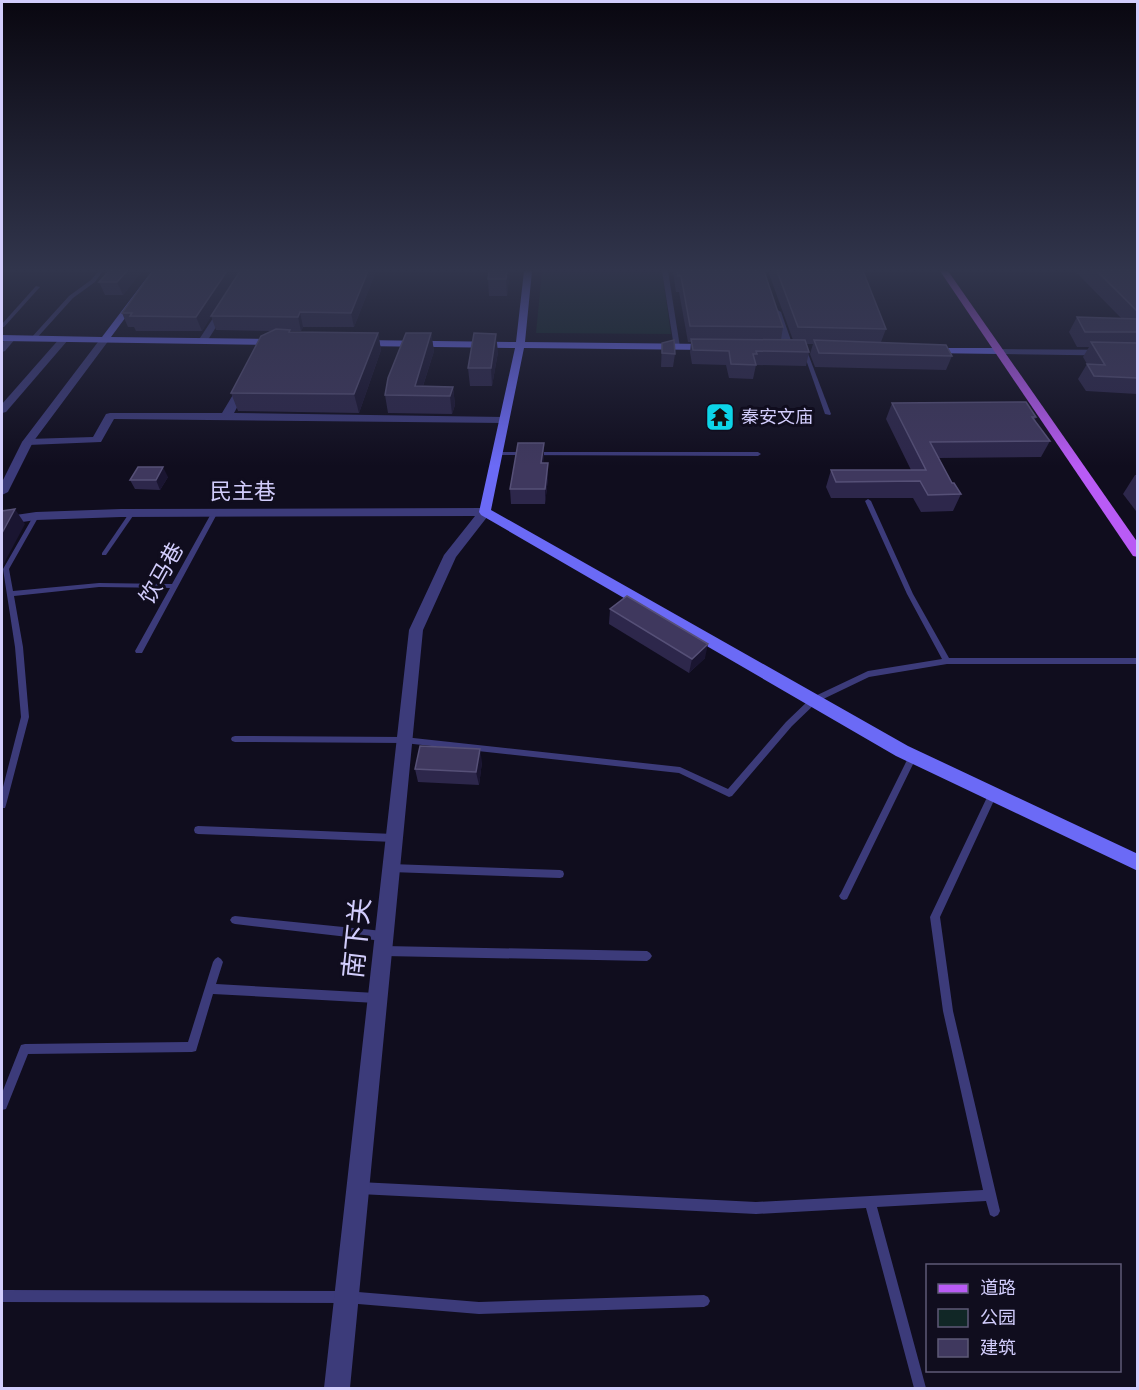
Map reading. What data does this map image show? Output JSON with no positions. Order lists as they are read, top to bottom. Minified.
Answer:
{"streets":{"street":["民主巷","南下关"],"lane":["饮马巷"]},"crossings":[["民主巷","饮马巷"],["民主巷","南下关"]],"places":{"temple":["秦安文庙"]},"legend":["道路","公园","建筑"]}
